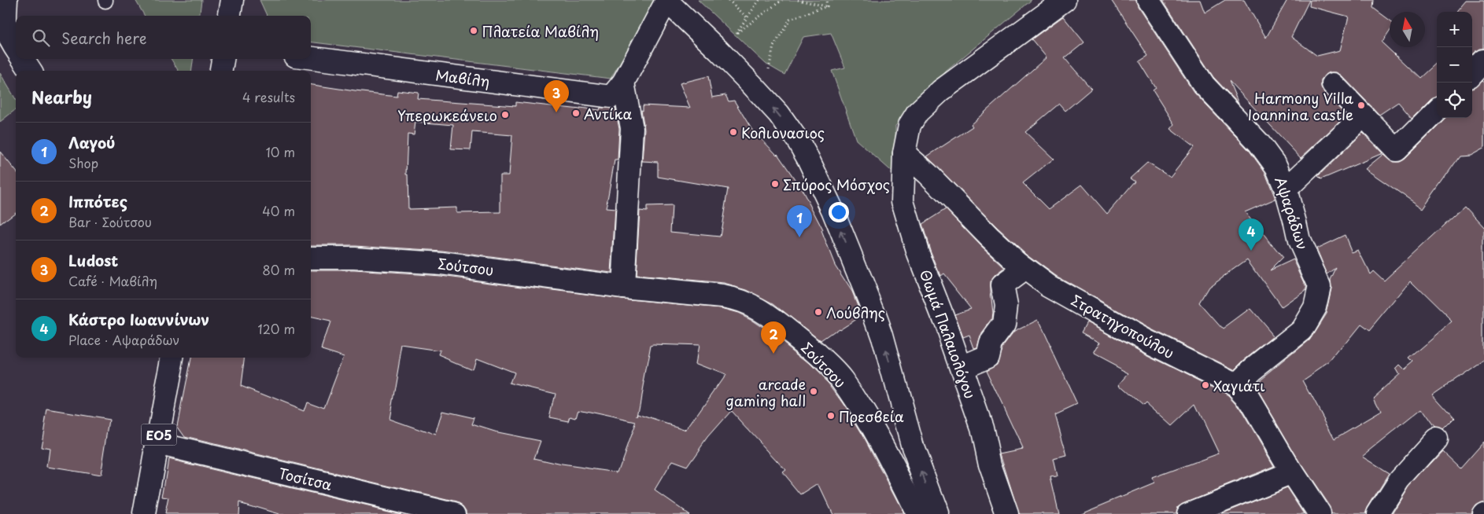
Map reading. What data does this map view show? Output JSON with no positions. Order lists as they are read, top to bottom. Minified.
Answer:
{"streets":{"street":["Μαβίλη","Αψαράδων","Σούτσου","Στρατηγοπούλου","Θωμά Παλαιολόγου","ΕΟ5","Τοσίτσα"]},"crossings":[["Αψαράδων","Στρατηγοπούλου"],["Στρατηγοπούλου","Θωμά Παλαιολόγου"],["ΕΟ5","Τοσίτσα"]],"places":["Πλατεία Μαβίλη","Harmony Villa Ioannina castle","Αντίκα","Υπερωκεάνειο","Κολιονασιος","Σπύρος Μόσχος","Λούβλης","Χαγιάτι","arcade gaming hall","Πρεσβεία"],"north":"top","page":{"map_buttons":["+","−"],"search":"Search here","heading":["Nearby","4 results"],"pins":["3","1","4","2"],"list":[{"mark":"1","name":"Λαγού","note":"Shop","value":"10 m"},{"mark":"2","name":"Ιππότες","note":"Bar · Σούτσου","value":"40 m"},{"mark":"3","name":"Ludost","note":"Café · Μαβίλη","value":"80 m"},{"mark":"4","name":"Κάστρο Ιωαννίνων","note":"Place · Αψαράδων","value":"120 m"}]}}
